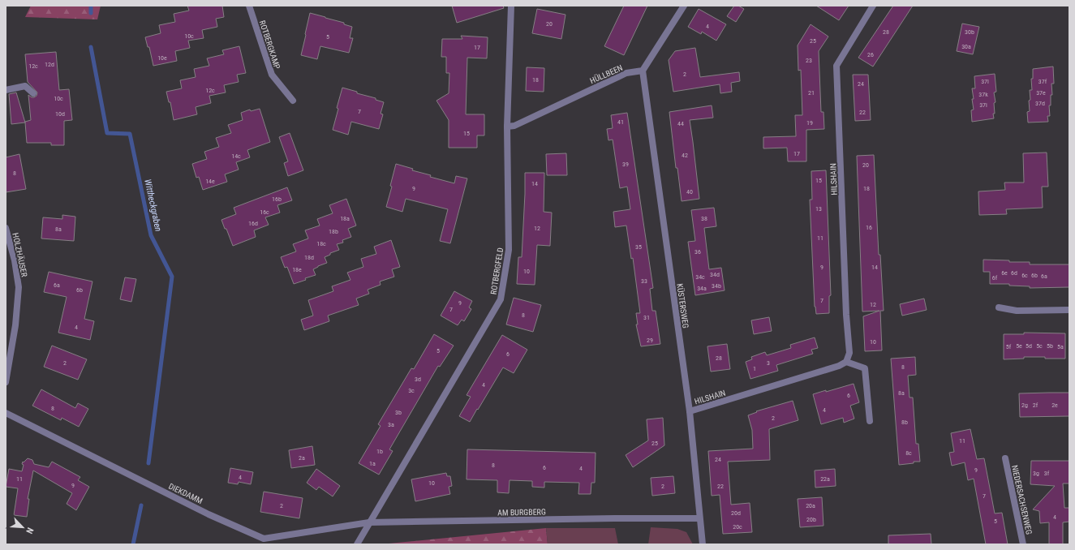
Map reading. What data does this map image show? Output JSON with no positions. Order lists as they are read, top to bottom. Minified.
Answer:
{"streets":{"street":["ROTBERGKAMP","HÜLLBEEN","HILSHAIN","HOLZHÄUSER","ROTBERGFELD","KÜSTERSWEG","DIEKDAMM","NIEDERSACHSENWEG","AM BURGBERG"]},"crossings":[["HÜLLBEEN","ROTBERGFELD"],["HÜLLBEEN","KÜSTERSWEG"],["HILSHAIN","KÜSTERSWEG"],["ROTBERGFELD","DIEKDAMM"],["ROTBERGFELD","AM BURGBERG"],["KÜSTERSWEG","AM BURGBERG"],["DIEKDAMM","AM BURGBERG"]],"water":["Wittheckgraben"],"house_numbers":["20","4","28","30b","10c","5","25","30a","17","26","10e","23","12d","12c","2","18","37l","37f","24","12c","21","37e","37k","10c","37d","37i","7","22","10d","41","19","44","15","17","42","14c","39","20","8","15","14e","14","9","18","40","16b","13","16c","18a","38","16d","16","12","8a","18b","11","18c","35","36","18d","9","14","18e","10","6e","6d","34d","6c","6b","6a","34c","6f","33","6a","34b","34a","6b","7","9","12","7","8","31","4","29","10","5e","5d","5c","5b","5f","5a","5","6","28","2","3","8","1","3d","4","3c","8a","6","2g","2f","2e","8","4","3b","2","8b","3a","11","25","1b","8c","2a","24","1a","8","6","4","9","3g","3f","4","11","22a","10","9","2","22","7","2","20a","20d","4","20b","5","20c"],"north":"bottom right"}
